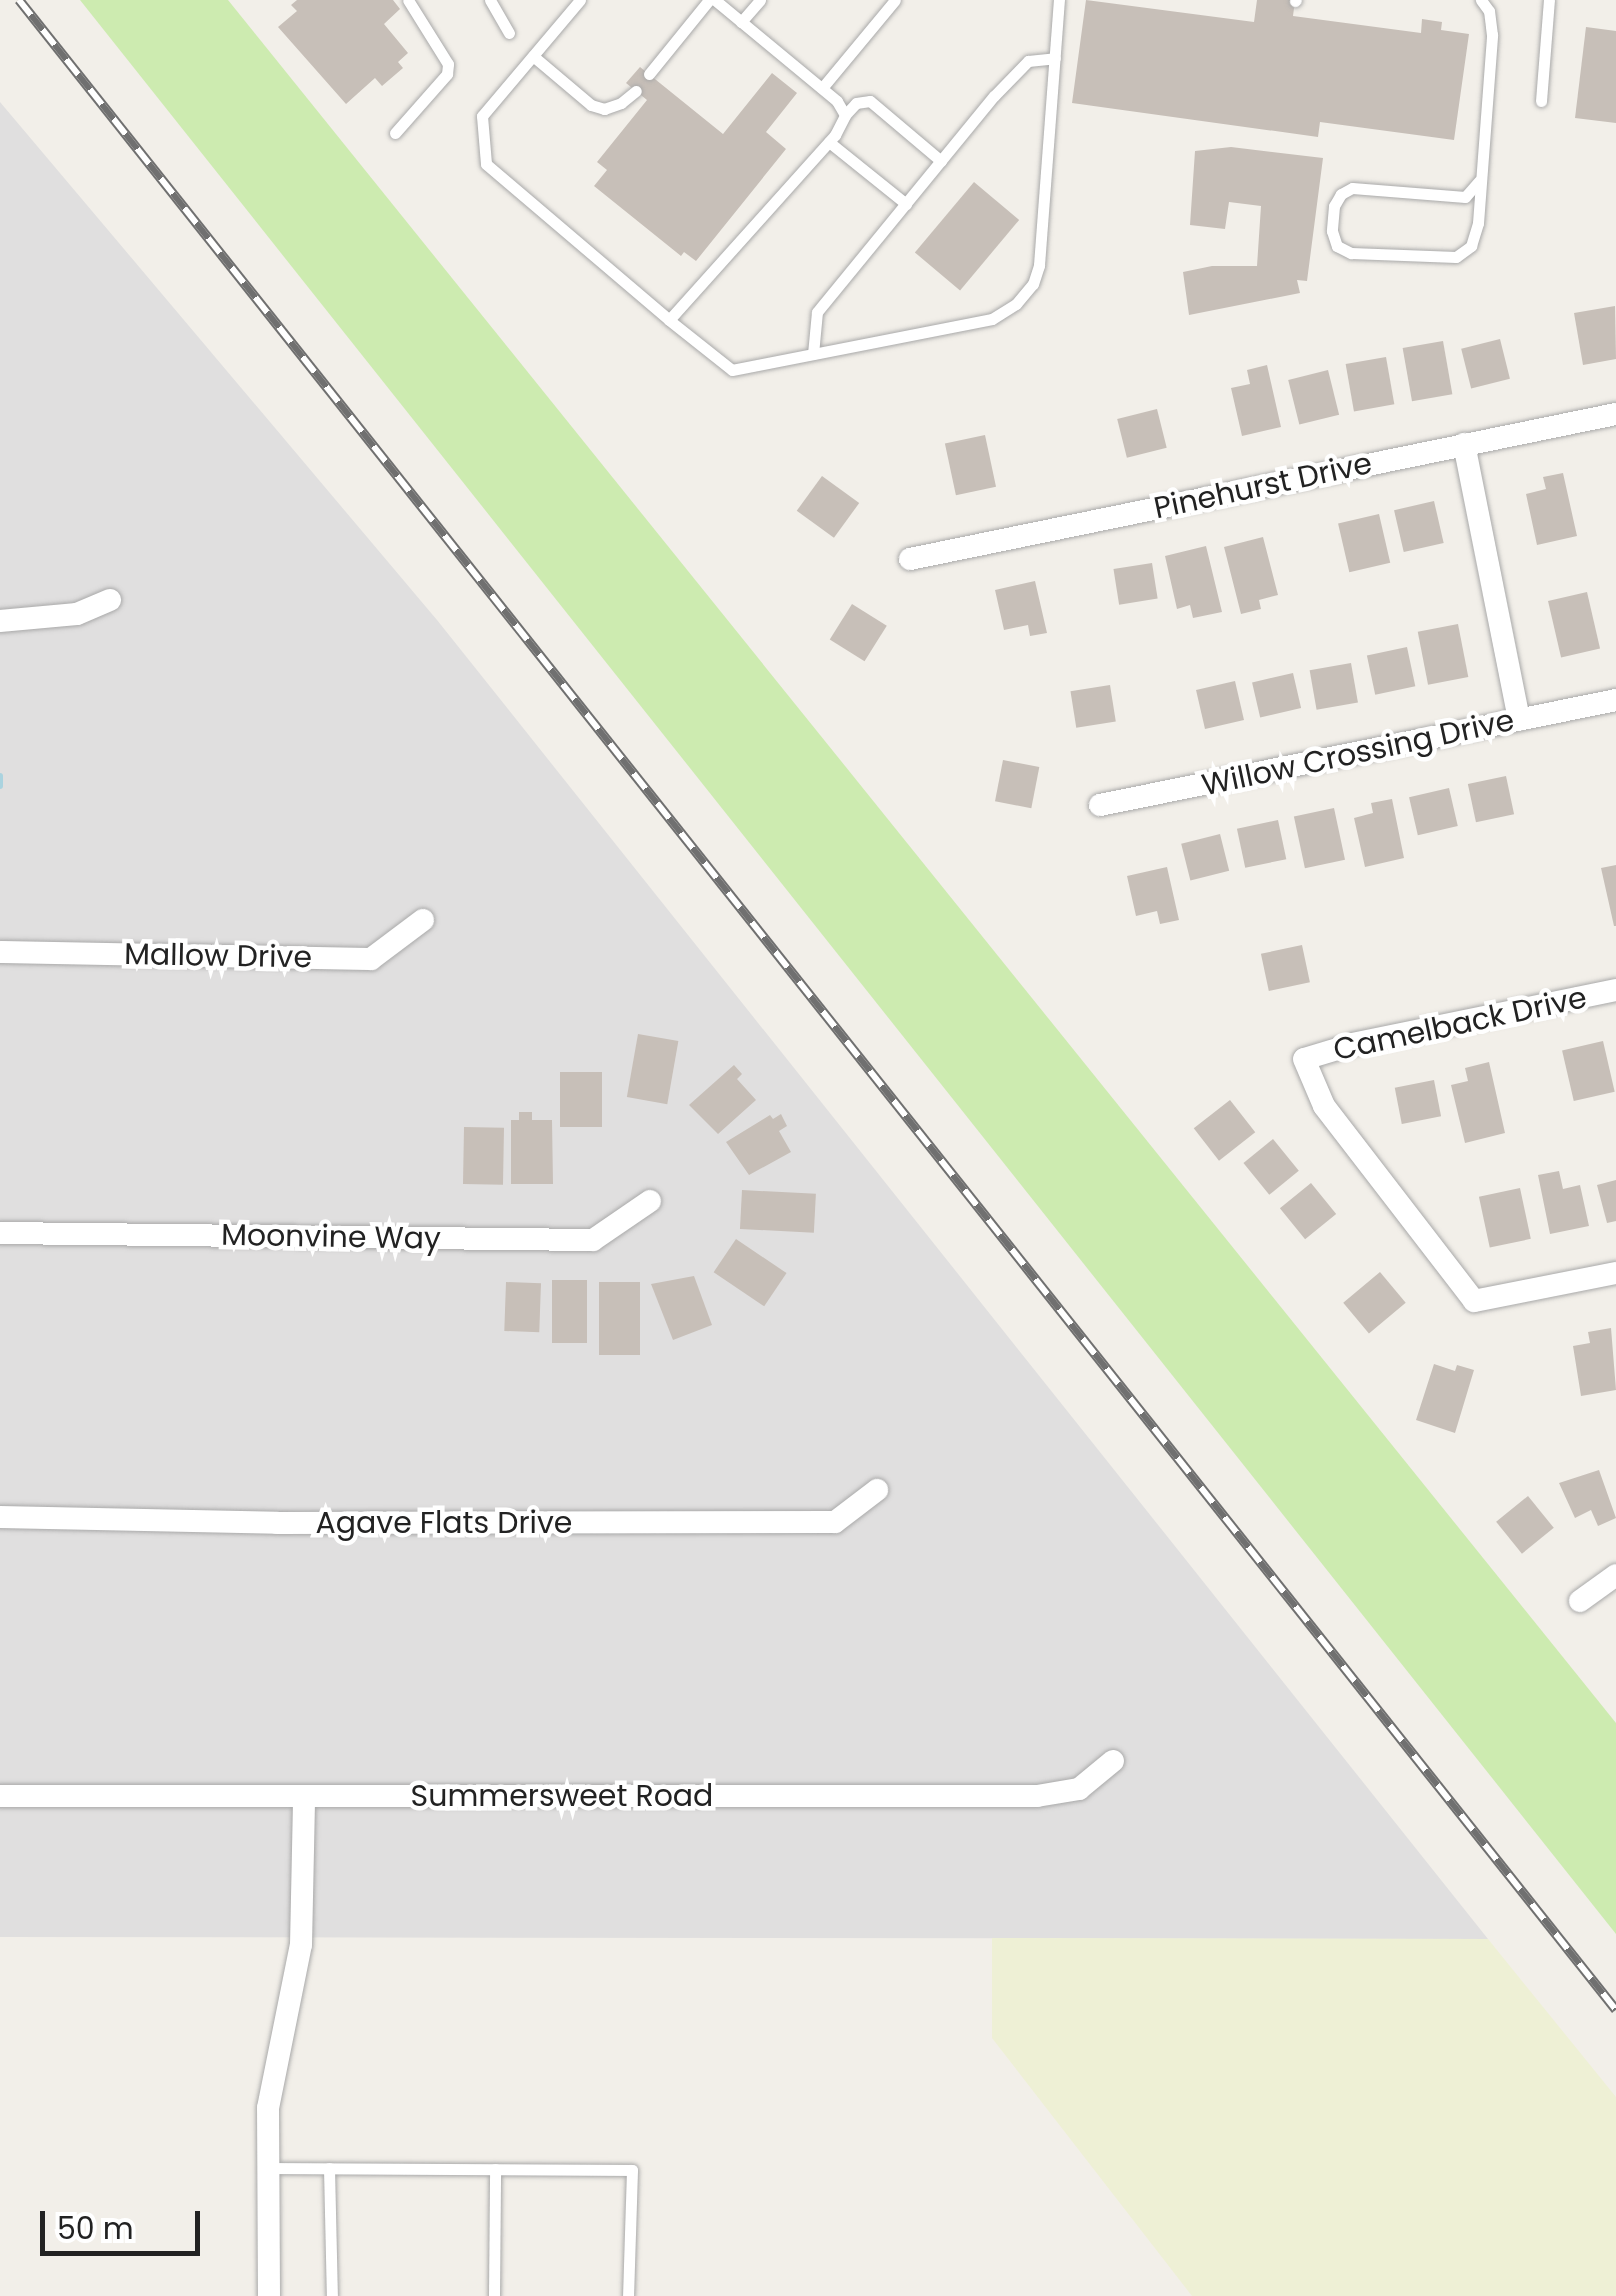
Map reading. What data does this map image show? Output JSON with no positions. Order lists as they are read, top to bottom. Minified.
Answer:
{"streets":{"street":["Pinehurst Drive","Willow Crossing Drive","Mallow Drive","Camelback Drive","Moonvine Way","Agave Flats Drive","Summersweet Road"]},"scale_bar":"50 m"}
